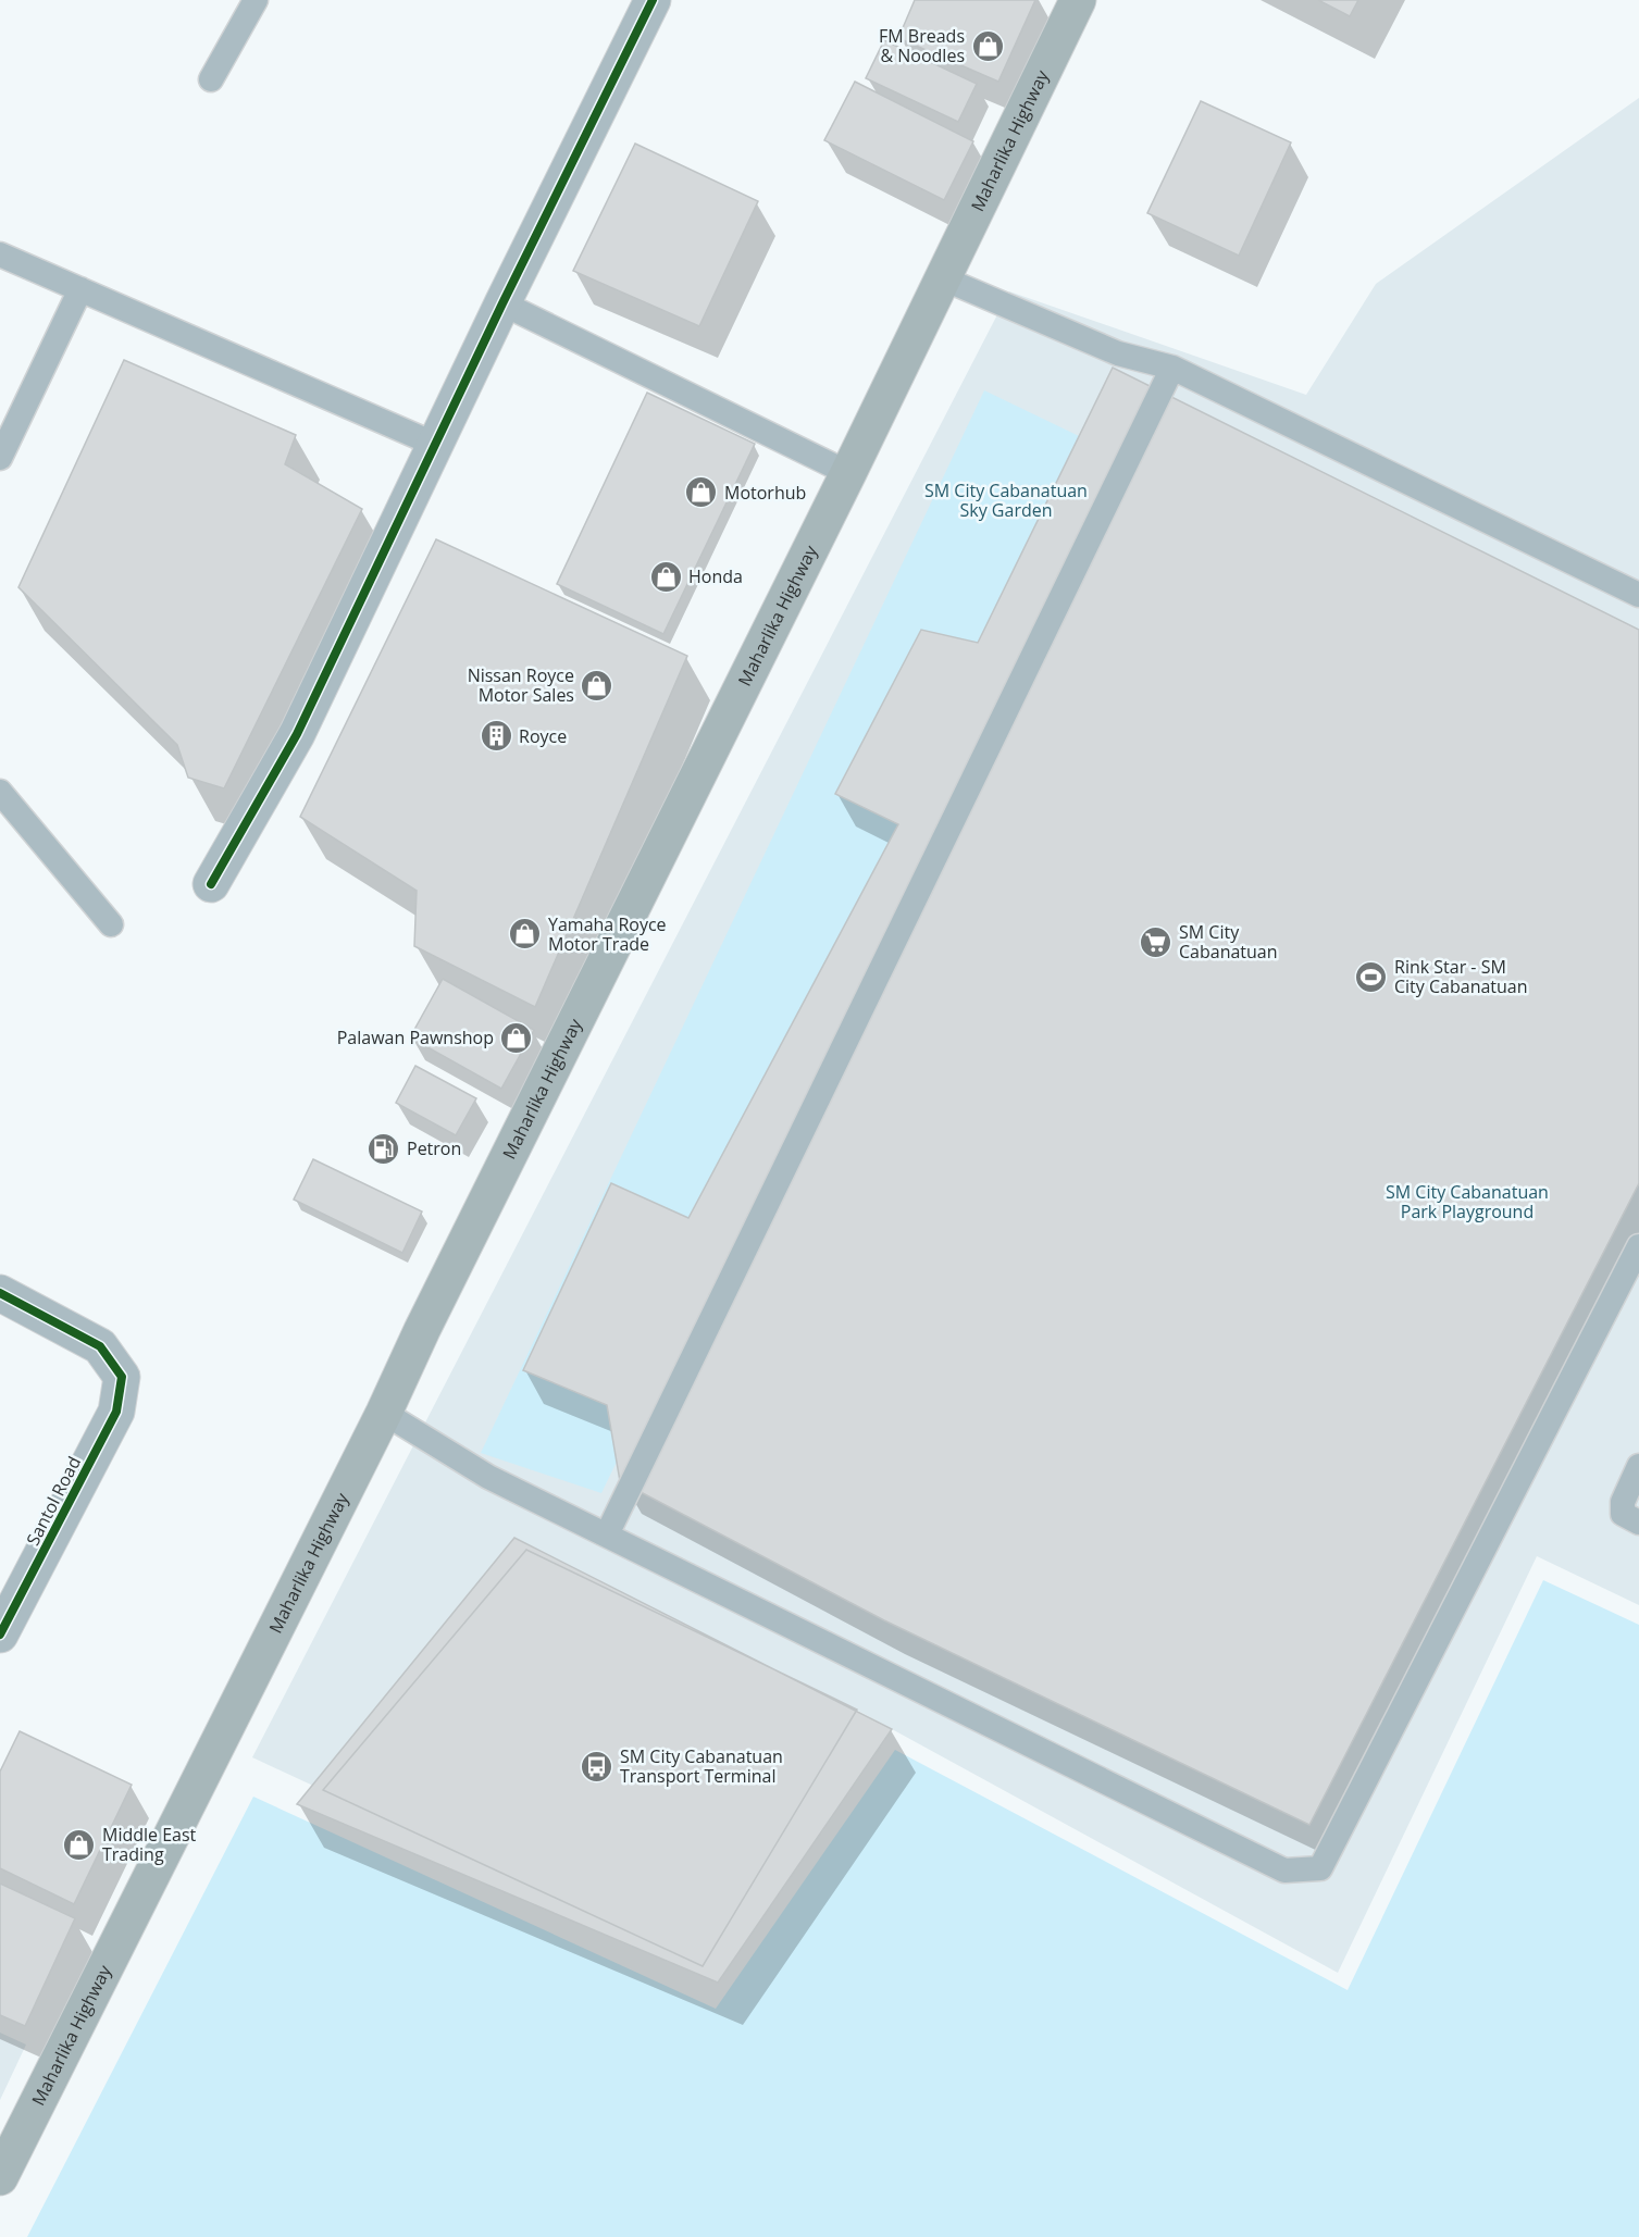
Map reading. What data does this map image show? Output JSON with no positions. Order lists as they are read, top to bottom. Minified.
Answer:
{"streets":{"main road":["Maharlika Highway"],"street":["Santol Road"]},"parks":["SM City Cabanatuan Sky Garden","SM City Cabanatuan Park Playground"],"places":{"shop":["FM Breads & Noodles","Motorhub","Honda","Nissan Royce Motor Sales","Yamaha Royce Motor Trade","Palawan Pawnshop","Middle East Trading"],"building":["Royce"],"supermarket":["SM City Cabanatuan"],"sports":["Rink Star - SM City Cabanatuan"],"fuel station":["Petron"],"bus stop":["SM City Cabanatuan Transport Terminal"]}}
